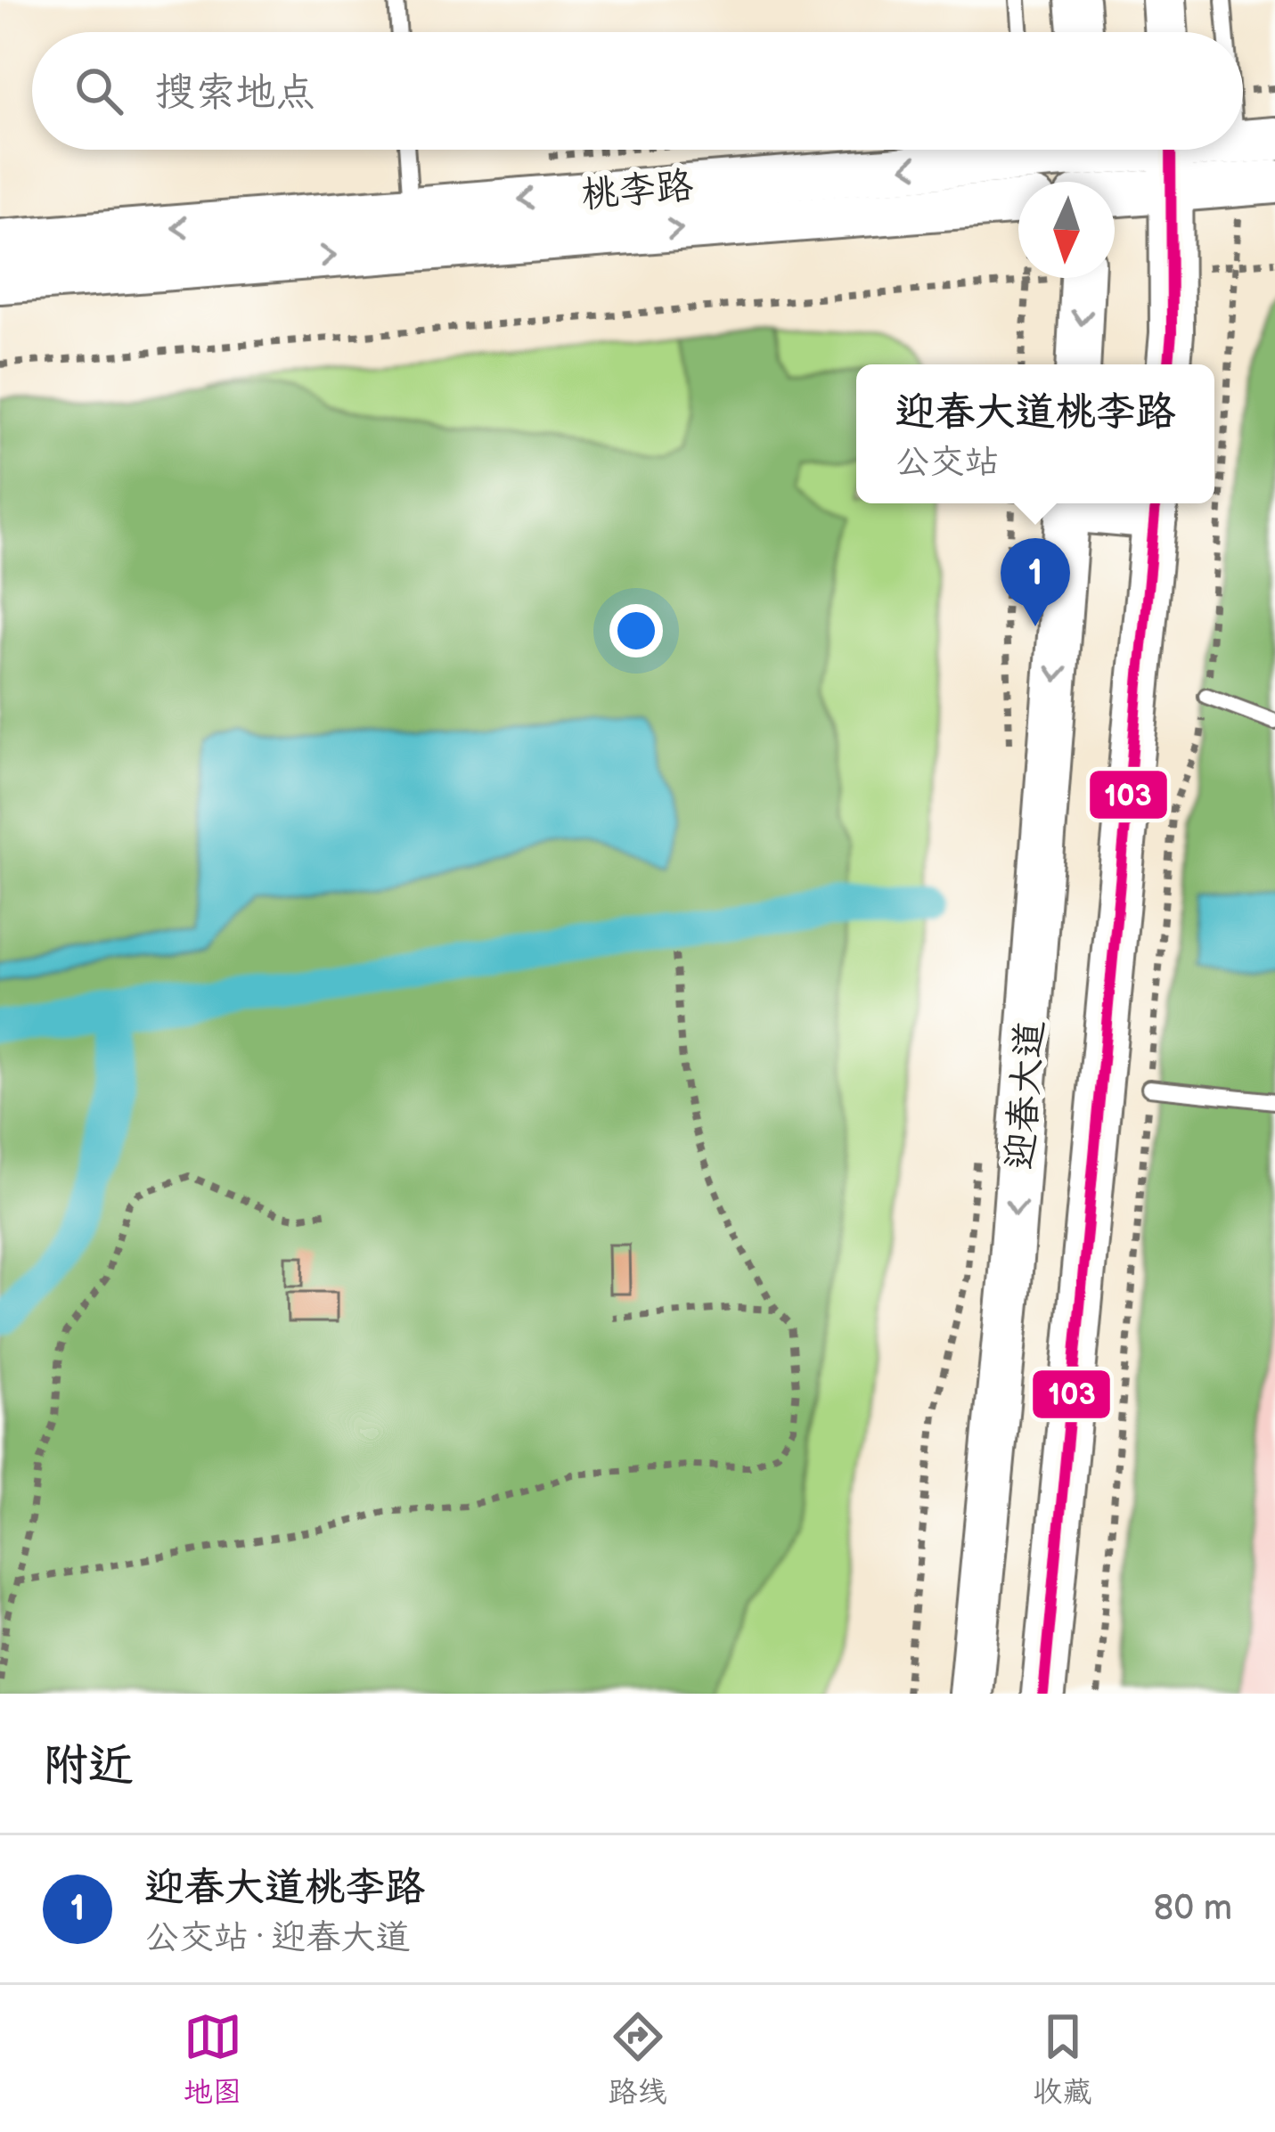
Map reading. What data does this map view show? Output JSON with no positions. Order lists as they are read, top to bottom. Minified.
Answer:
{"streets":{"main road":["桃李路","迎春大道"]},"lines":["transit line 103"],"north":"bottom","page":{"search":"搜索地点","popup":["迎春大道桃李路","公交站"],"pins":"1","heading":"附近","list":[{"mark":"1","name":"迎春大道桃李路","note":"公交站 · 迎春大道","value":"80 m"}],"nav":["地图","路线","收藏"]}}
